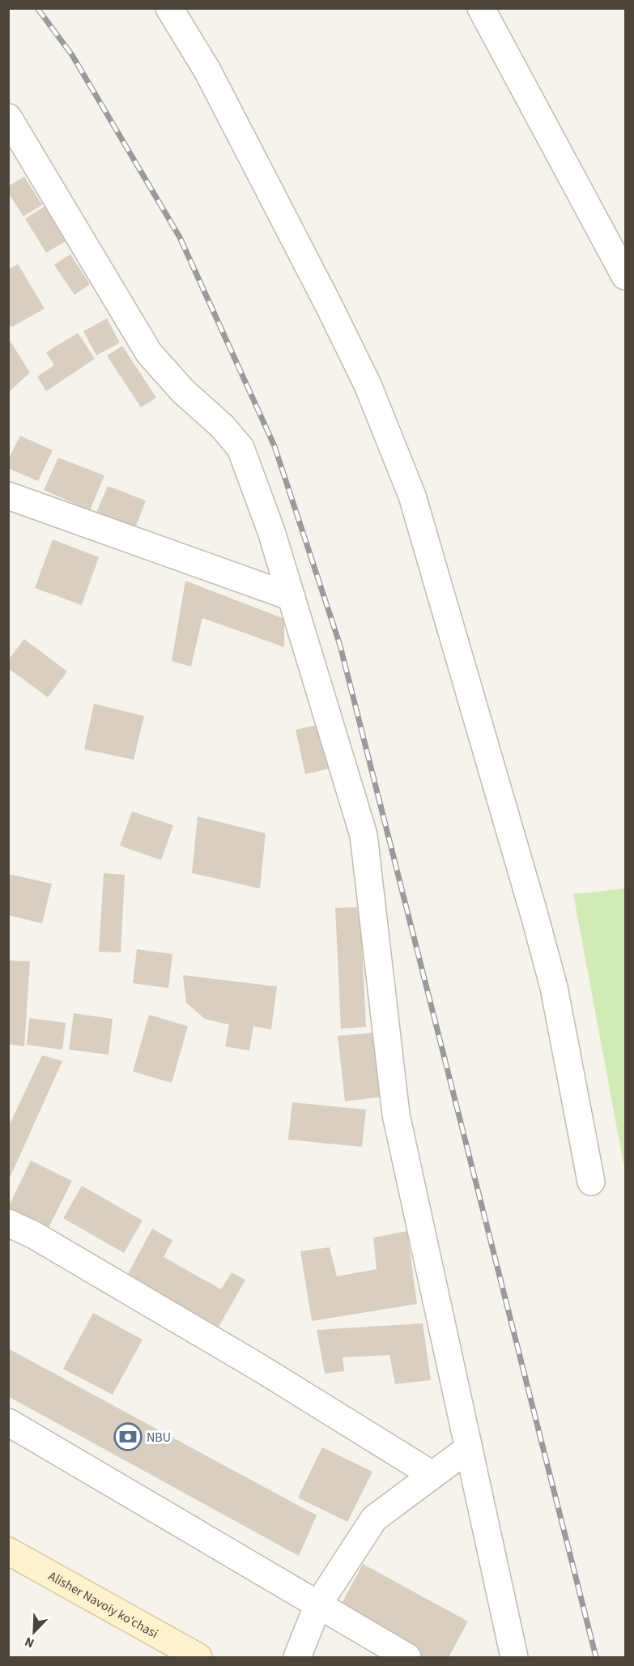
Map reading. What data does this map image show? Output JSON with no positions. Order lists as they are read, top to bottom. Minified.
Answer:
{"streets":{"main road":["Alisher Navoiy ko'chasi"]},"places":{"bank":["NBU"]},"north":"bottom left"}
